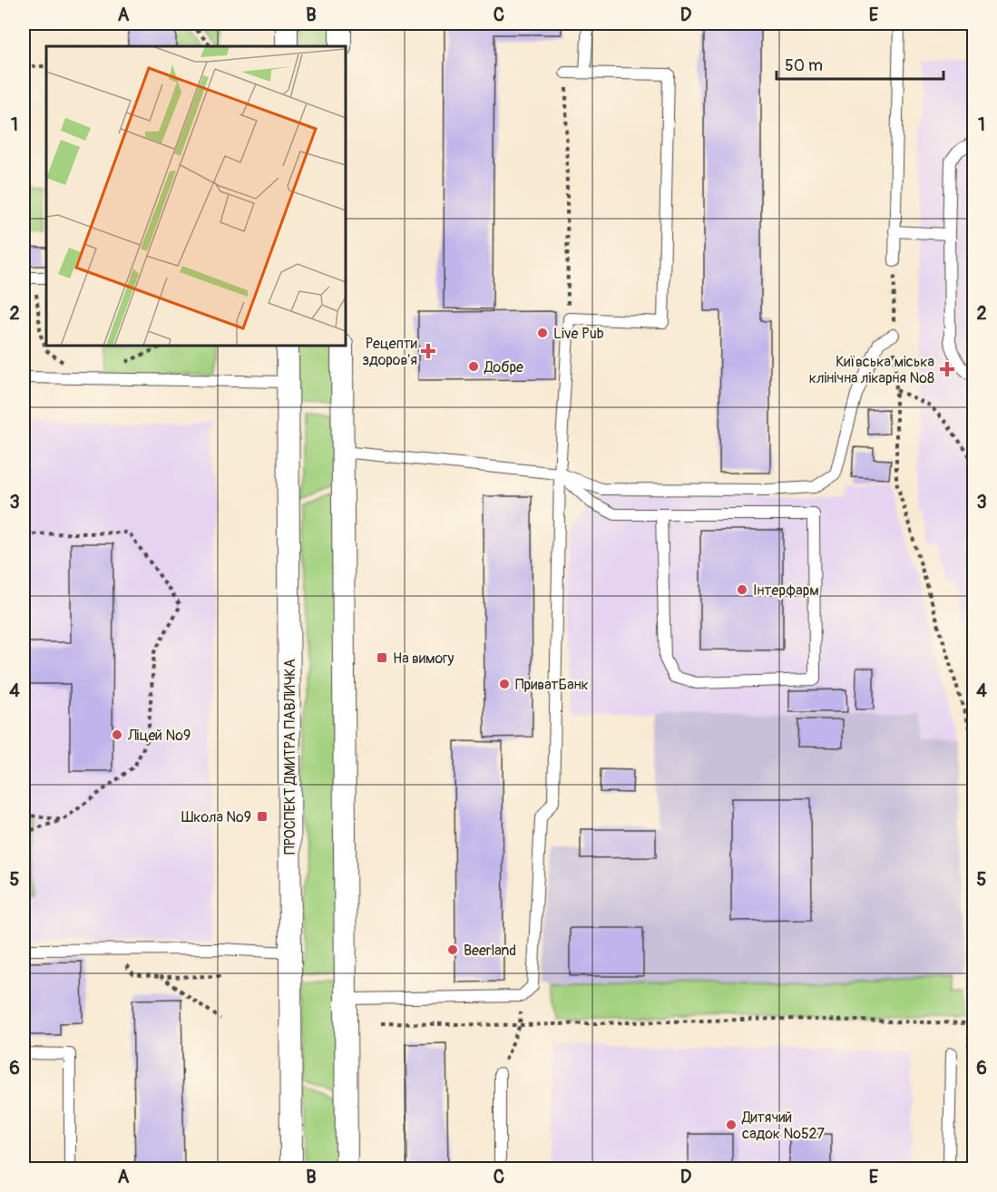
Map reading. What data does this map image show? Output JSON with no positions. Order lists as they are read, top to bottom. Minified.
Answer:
{"streets":{"street":["ПРОСПЕКТ ДМИТРА ПАВЛИЧКА"]},"places":{"other":["Live Pub","Добре","Інтерфарм","ПриватБанк","Ліцей №9","Beerland","Дитячий садок №527"],"health":["Рецепти здоров'я","Київська міська клінічна лікарня №8"],"transit":["На вимогу","Школа №9"]},"scale_bar":"50 m","grid":{"columns":["A","B","C","D","E"],"rows":["1","2","3","4","5","6"]}}
